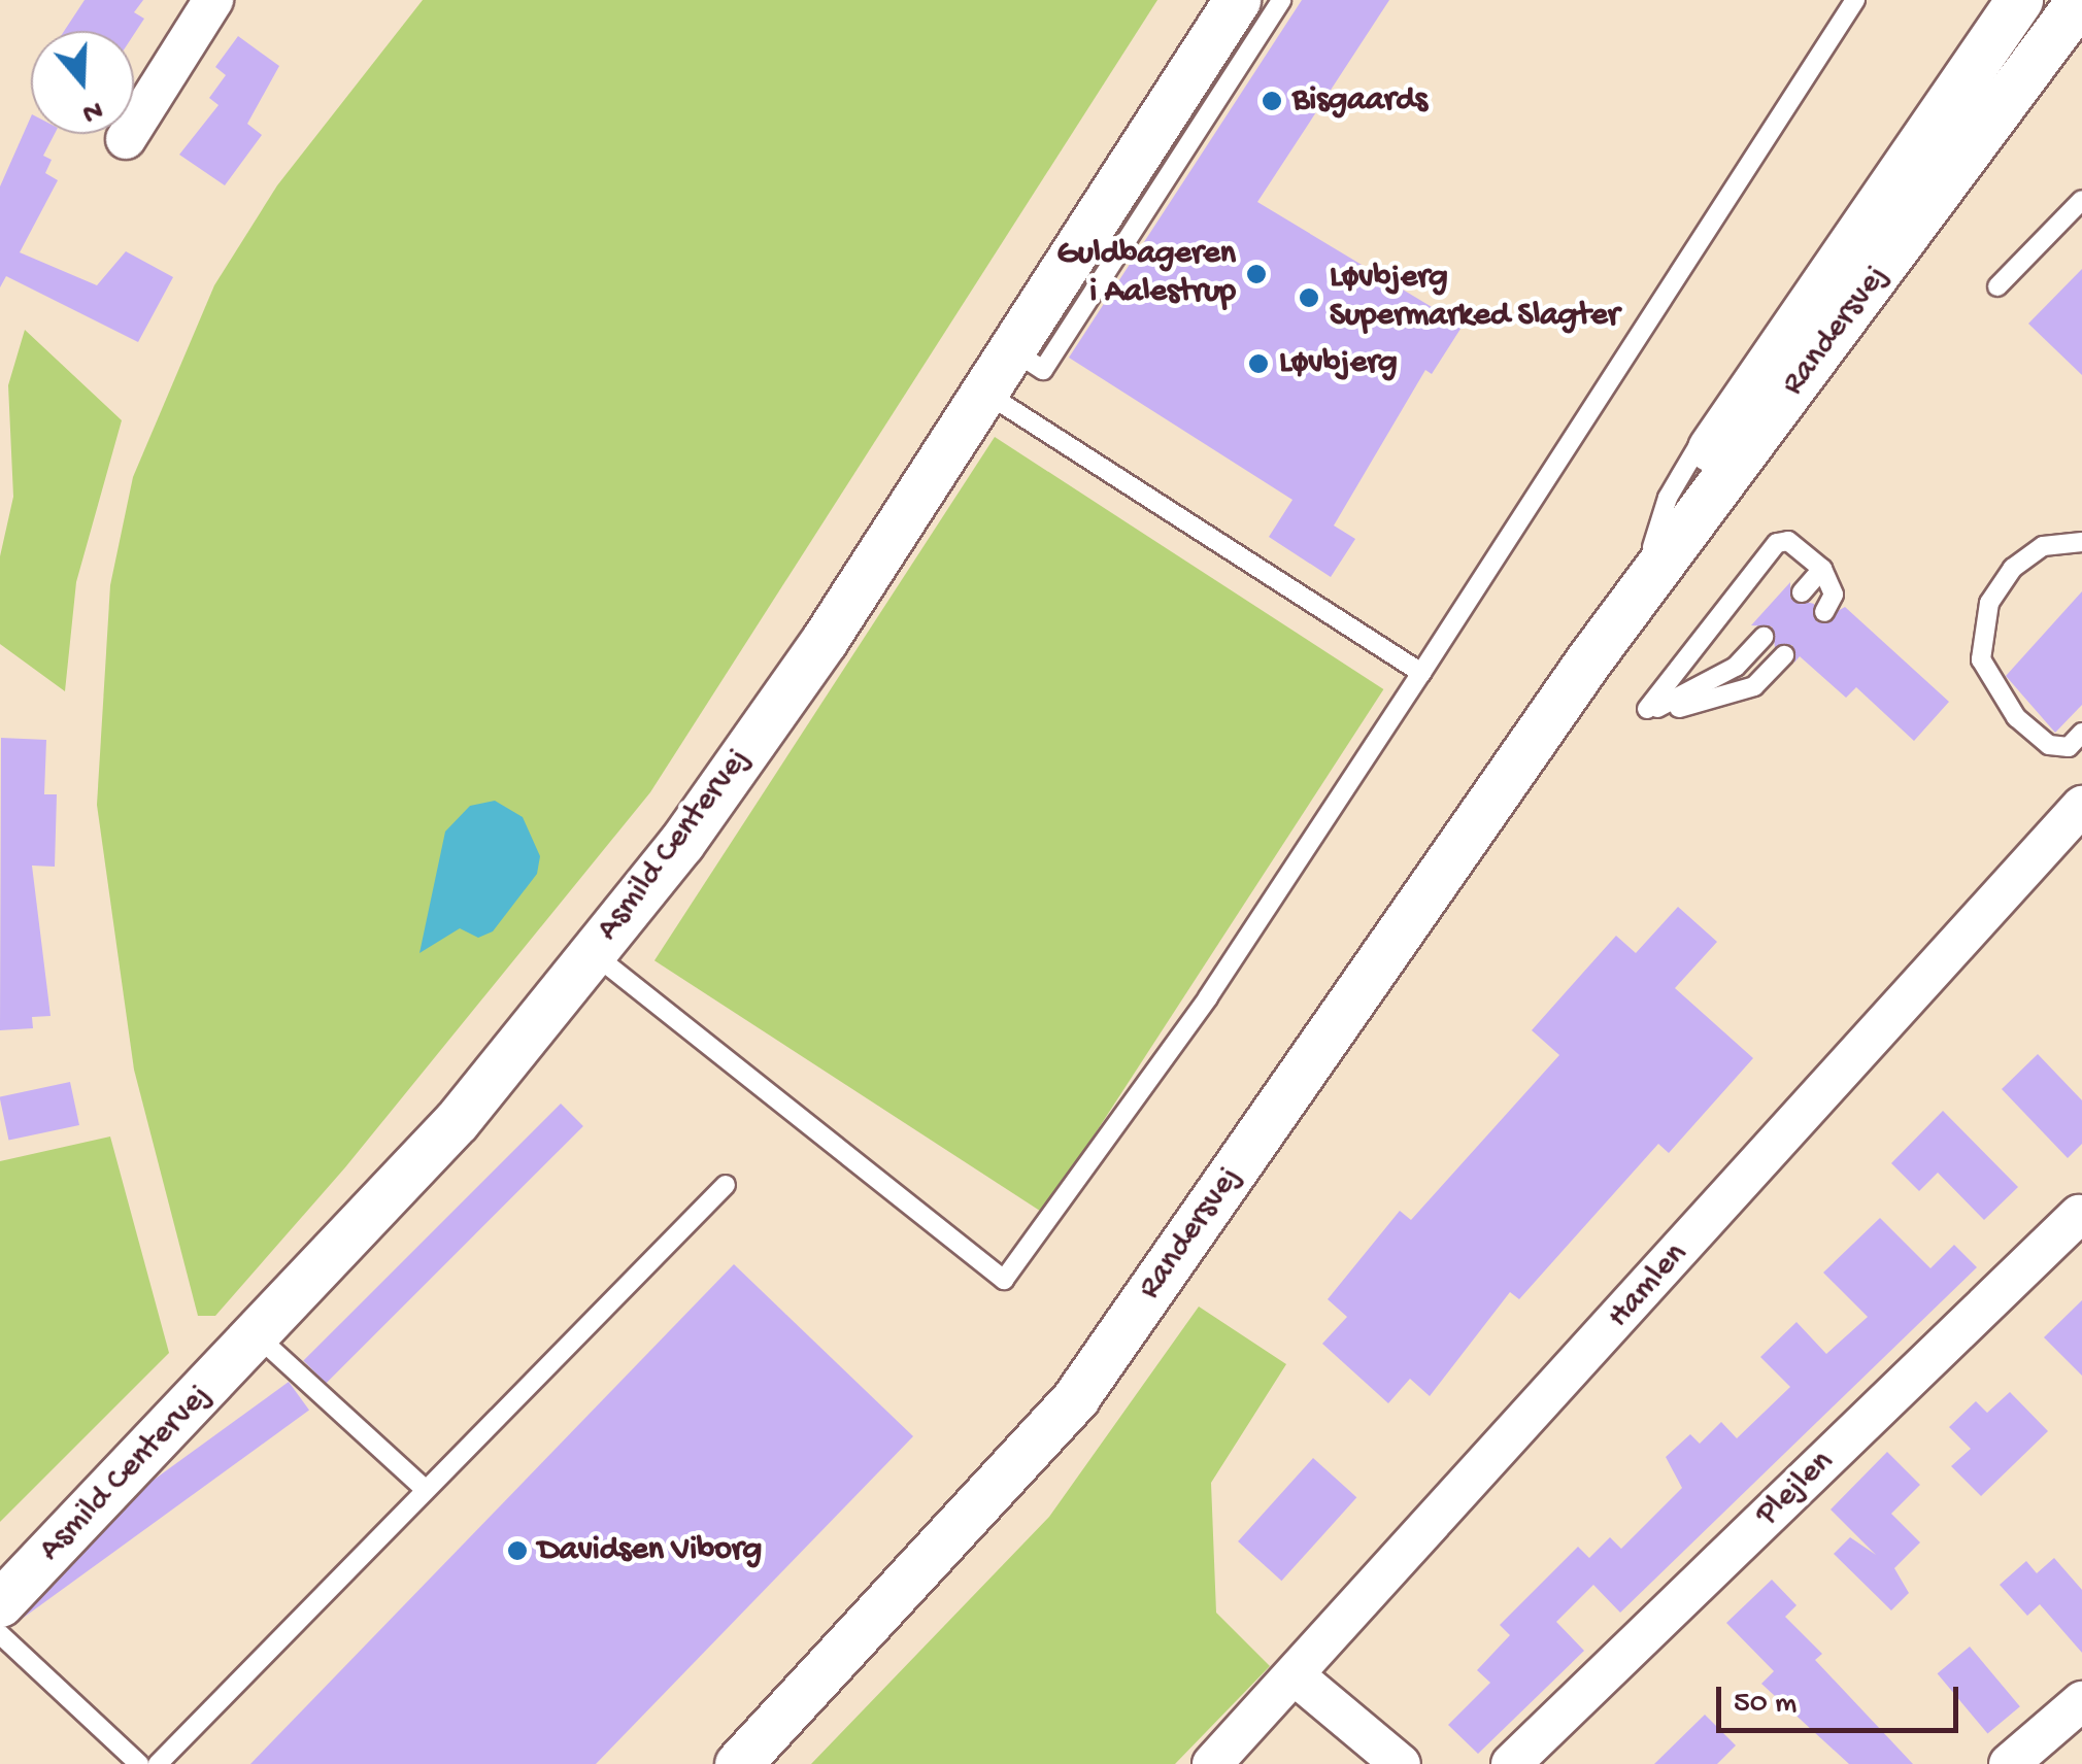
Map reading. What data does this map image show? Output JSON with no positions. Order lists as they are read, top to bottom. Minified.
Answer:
{"streets":{"street":["Randersvej","Asmild Centervej","Hamlen","Plejlen"]},"places":["Bisgaards","Guldbageren i Aalestrup","Løvbjerg Supermarked Slagter","Løvbjerg","Davidsen Viborg"],"scale_bar":"50 m","north":"bottom"}
